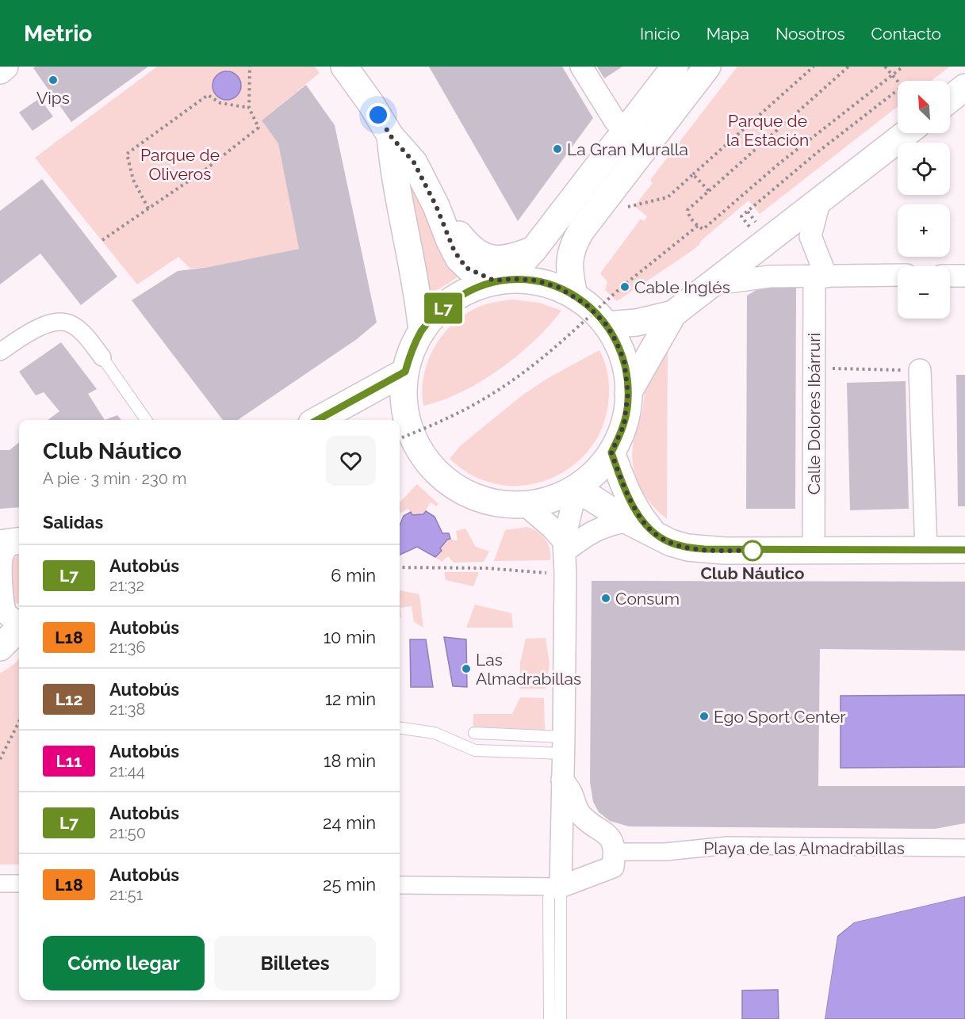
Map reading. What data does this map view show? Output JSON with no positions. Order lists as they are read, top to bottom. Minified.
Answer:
{"streets":{"street":["Calle Dolores Ibárruri","Playa de las Almadrabillas"]},"parks":["Parque de la Estación","Parque de Oliveros"],"places":["Vips","La Gran Muralla","Cable Inglés","Club Náutico","Consum","Las Almadrabillas","Ego Sport Center"],"lines":["bus line L7"],"north":"top left","page":{"header":"Metrio","nav":["Inicio","Mapa","Nosotros","Contacto"],"on_map":"L7","map_buttons":["+","−"],"heading":[["Club Náutico","A pie · 3 min · 230 m"],"Salidas"],"list":[{"mark":"L7","name":"Autobús","note":"21:32","value":"6 min"},{"mark":"L18","name":"Autobús","note":"21:36","value":"10 min"},{"mark":"L12","name":"Autobús","note":"21:38","value":"12 min"},{"mark":"L11","name":"Autobús","note":"21:44","value":"18 min"},{"mark":"L7","name":"Autobús","note":"21:50","value":"24 min"},{"mark":"L18","name":"Autobús","note":"21:51","value":"25 min"}],"buttons":["Cómo llegar","Billetes"]}}
